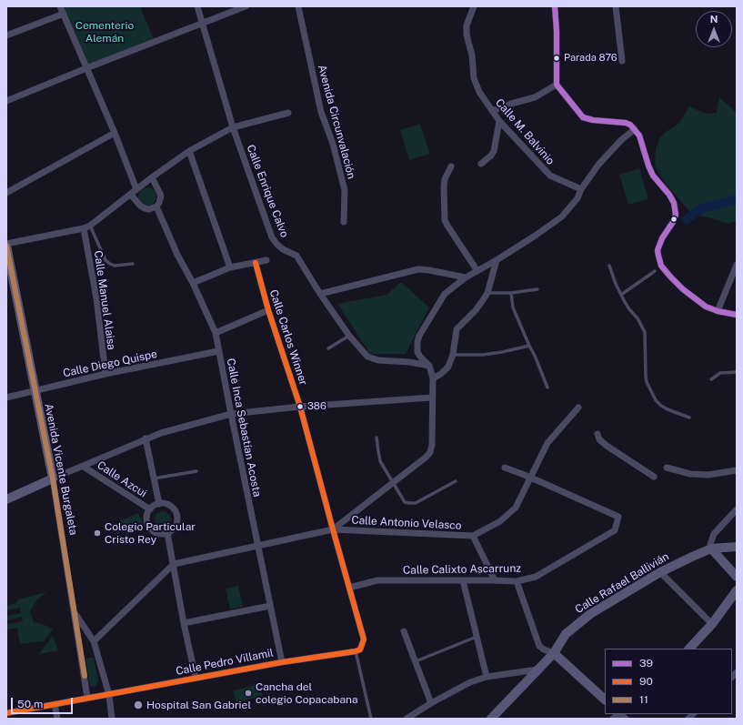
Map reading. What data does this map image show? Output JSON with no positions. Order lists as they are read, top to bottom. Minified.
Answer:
{"streets":{"street":["Avenida Circunvalación","Calle M. Balvinio","Calle Enrique Calvo","Calle Manuel Alaisa","Calle Carlos Winner","Calle Diego Quispe","Calle Inca Sebastían Acosta","Avenida Vicente Burgaleta","Calle Azcui","Calle Antonio Velasco","Calle Calixto Ascarrunz","Calle Rafael Ballivián","Calle Pedro Villamil"]},"crossings":[["Calle Manuel Alaisa","Calle Diego Quispe"],["Calle Carlos Winner","Calle Antonio Velasco"],["Calle Carlos Winner","Calle Calixto Ascarrunz"],["Calle Carlos Winner","Calle Pedro Villamil"],["Calle Diego Quispe","Calle Inca Sebastían Acosta"],["Calle Diego Quispe","Avenida Vicente Burgaleta"],["Calle Inca Sebastían Acosta","Calle Antonio Velasco"],["Calle Inca Sebastían Acosta","Calle Pedro Villamil"],["Avenida Vicente Burgaleta","Calle Pedro Villamil"]],"parks":["Cementerio Alemán"],"places":["Parada 876","386","Colegio Particular Cristo Rey","Cancha del colegio Copacabana","Hospital San Gabriel"],"lines":["transit line 39","transit line 11","transit line 90"],"legend":["39","90","11"],"scale_bar":"50 m","north":"top"}
